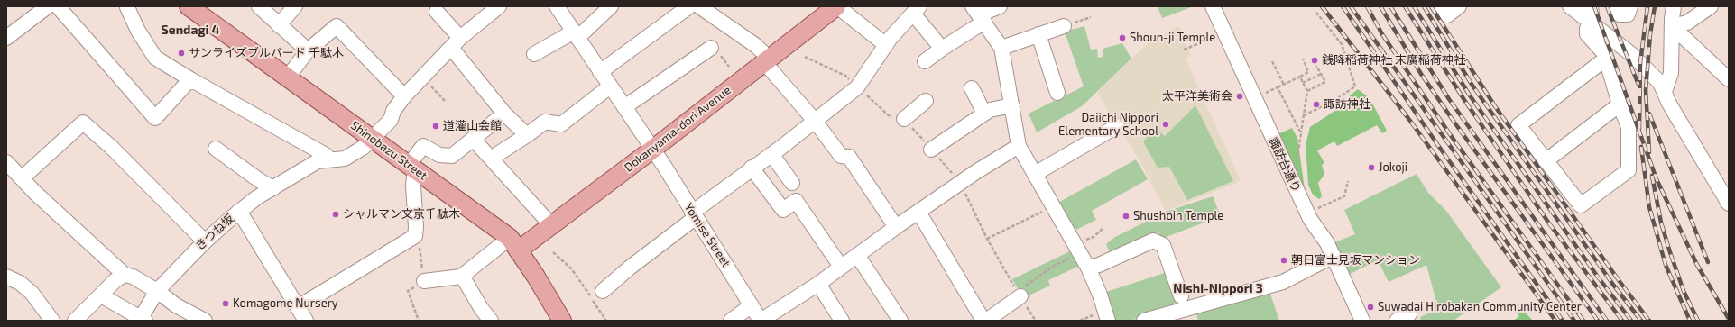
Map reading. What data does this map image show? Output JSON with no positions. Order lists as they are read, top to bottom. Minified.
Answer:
{"streets":{"main road":["Dokanyama-dori Avenue","Shinobazu Street"],"street":["諏訪台通り","きつね坂","Yomise Street"]},"crossings":[["Dokanyama-dori Avenue","Shinobazu Street"],["Dokanyama-dori Avenue","Yomise Street"],["Shinobazu Street","きつね坂"]],"districts":["Sendagi 4","Nishi-Nippori 3"],"places":["Shoun-ji Temple","サンライズブルバード 千駄木","銭降稲荷神社 末廣稲荷神社","太平洋美術会","諏訪神社","Daiichi Nippori Elementary School","道灌山会館","Jokoji","シャルマン文京千駄木","Shushoin Temple","朝日富士見坂マンション","Komagome Nursery","Suwadai Hirobakan Community Center"]}
